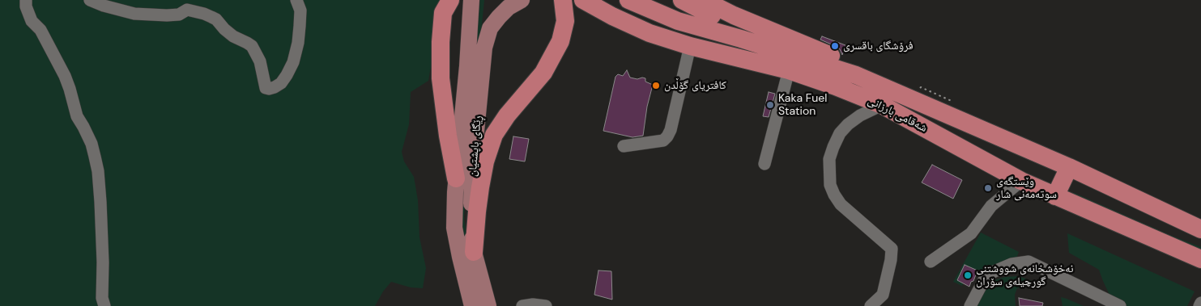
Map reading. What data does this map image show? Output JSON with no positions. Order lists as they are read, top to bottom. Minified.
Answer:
{"streets":{"highway":["شەقامی بارزانی"],"main road":["ڕێگای باپشتیان"]},"places":["فرۆشگای باقسری","کافتریای گۆڵدن","Kaka Fuel Station","وێستگەی سوتەمەنی شار","نەخۆشخانەی شووشتنی گورچیلەی سۆران"]}
